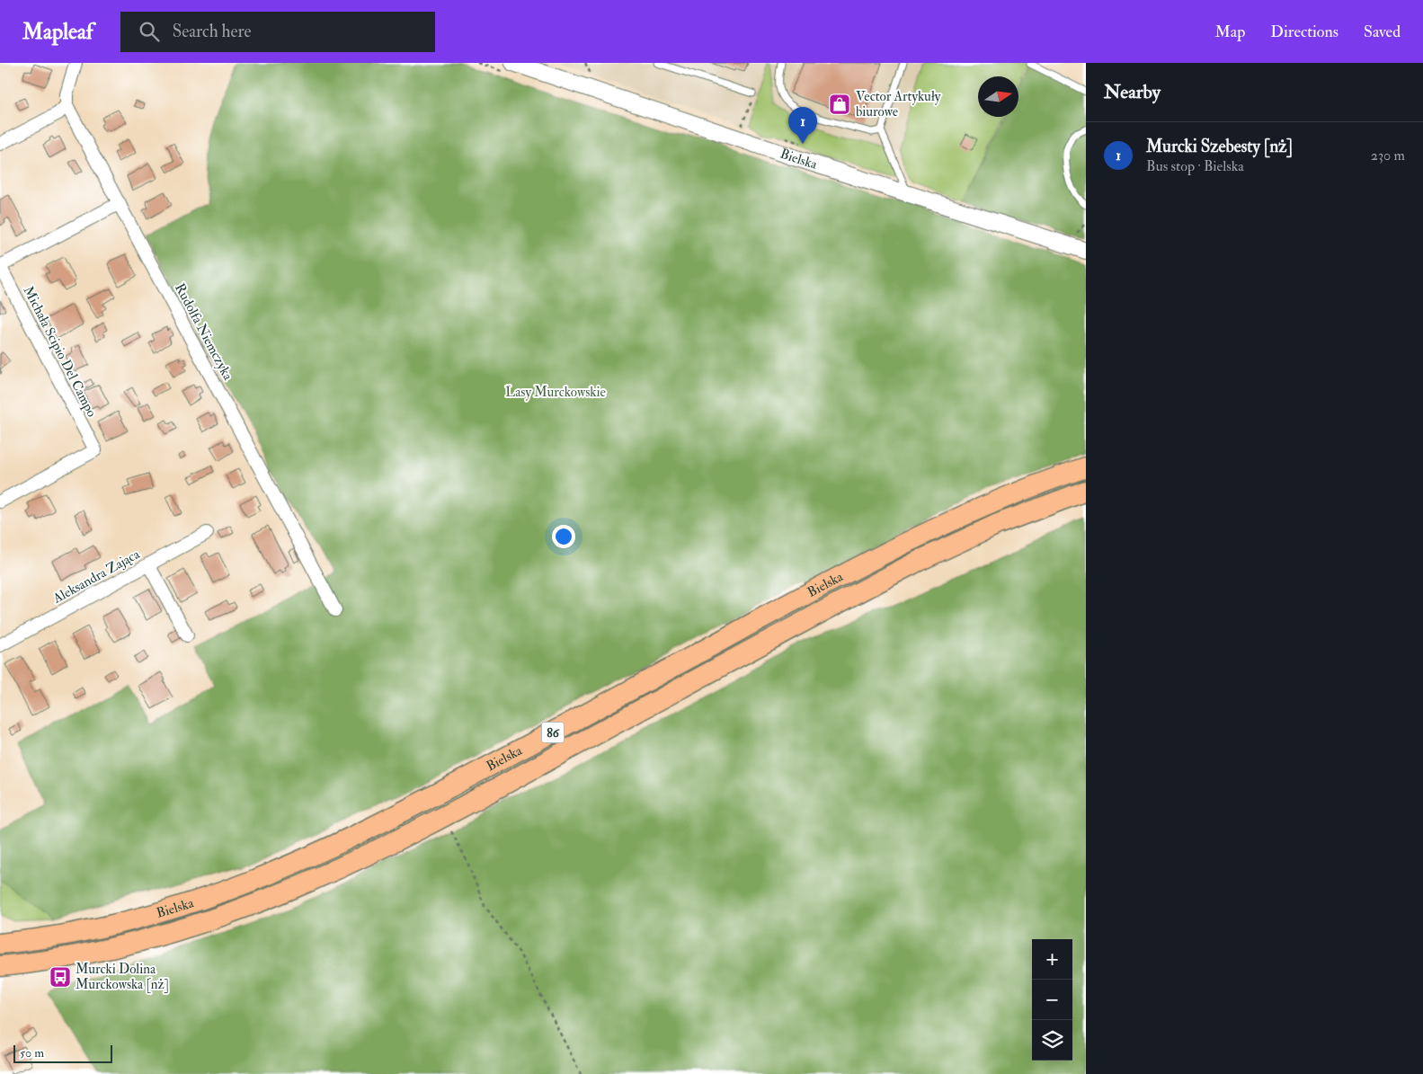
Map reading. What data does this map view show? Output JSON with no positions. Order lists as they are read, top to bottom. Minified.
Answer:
{"streets":{"main road":["Bielska","86"],"street":["Rudolfa Niemczyka","Michała Scipio Del Campo","Aleksandra Zająca"]},"parks":["Lasy Murckowskie"],"places":{"shop":["Vector Artykuły biurowe"],"bus stop":["Murcki Dolina Murckowska [nż]"]},"scale_bar":"50 m","north":"right","page":{"header":"Mapleaf","search":"Search here","nav":["Map","Directions","Saved"],"heading":"Nearby","pins":"1","list":[{"mark":"1","name":"Murcki Szebesty [nż]","note":"Bus stop · Bielska","value":"230 m"}],"map_buttons":["+","−"],"scale":"50 m"}}
